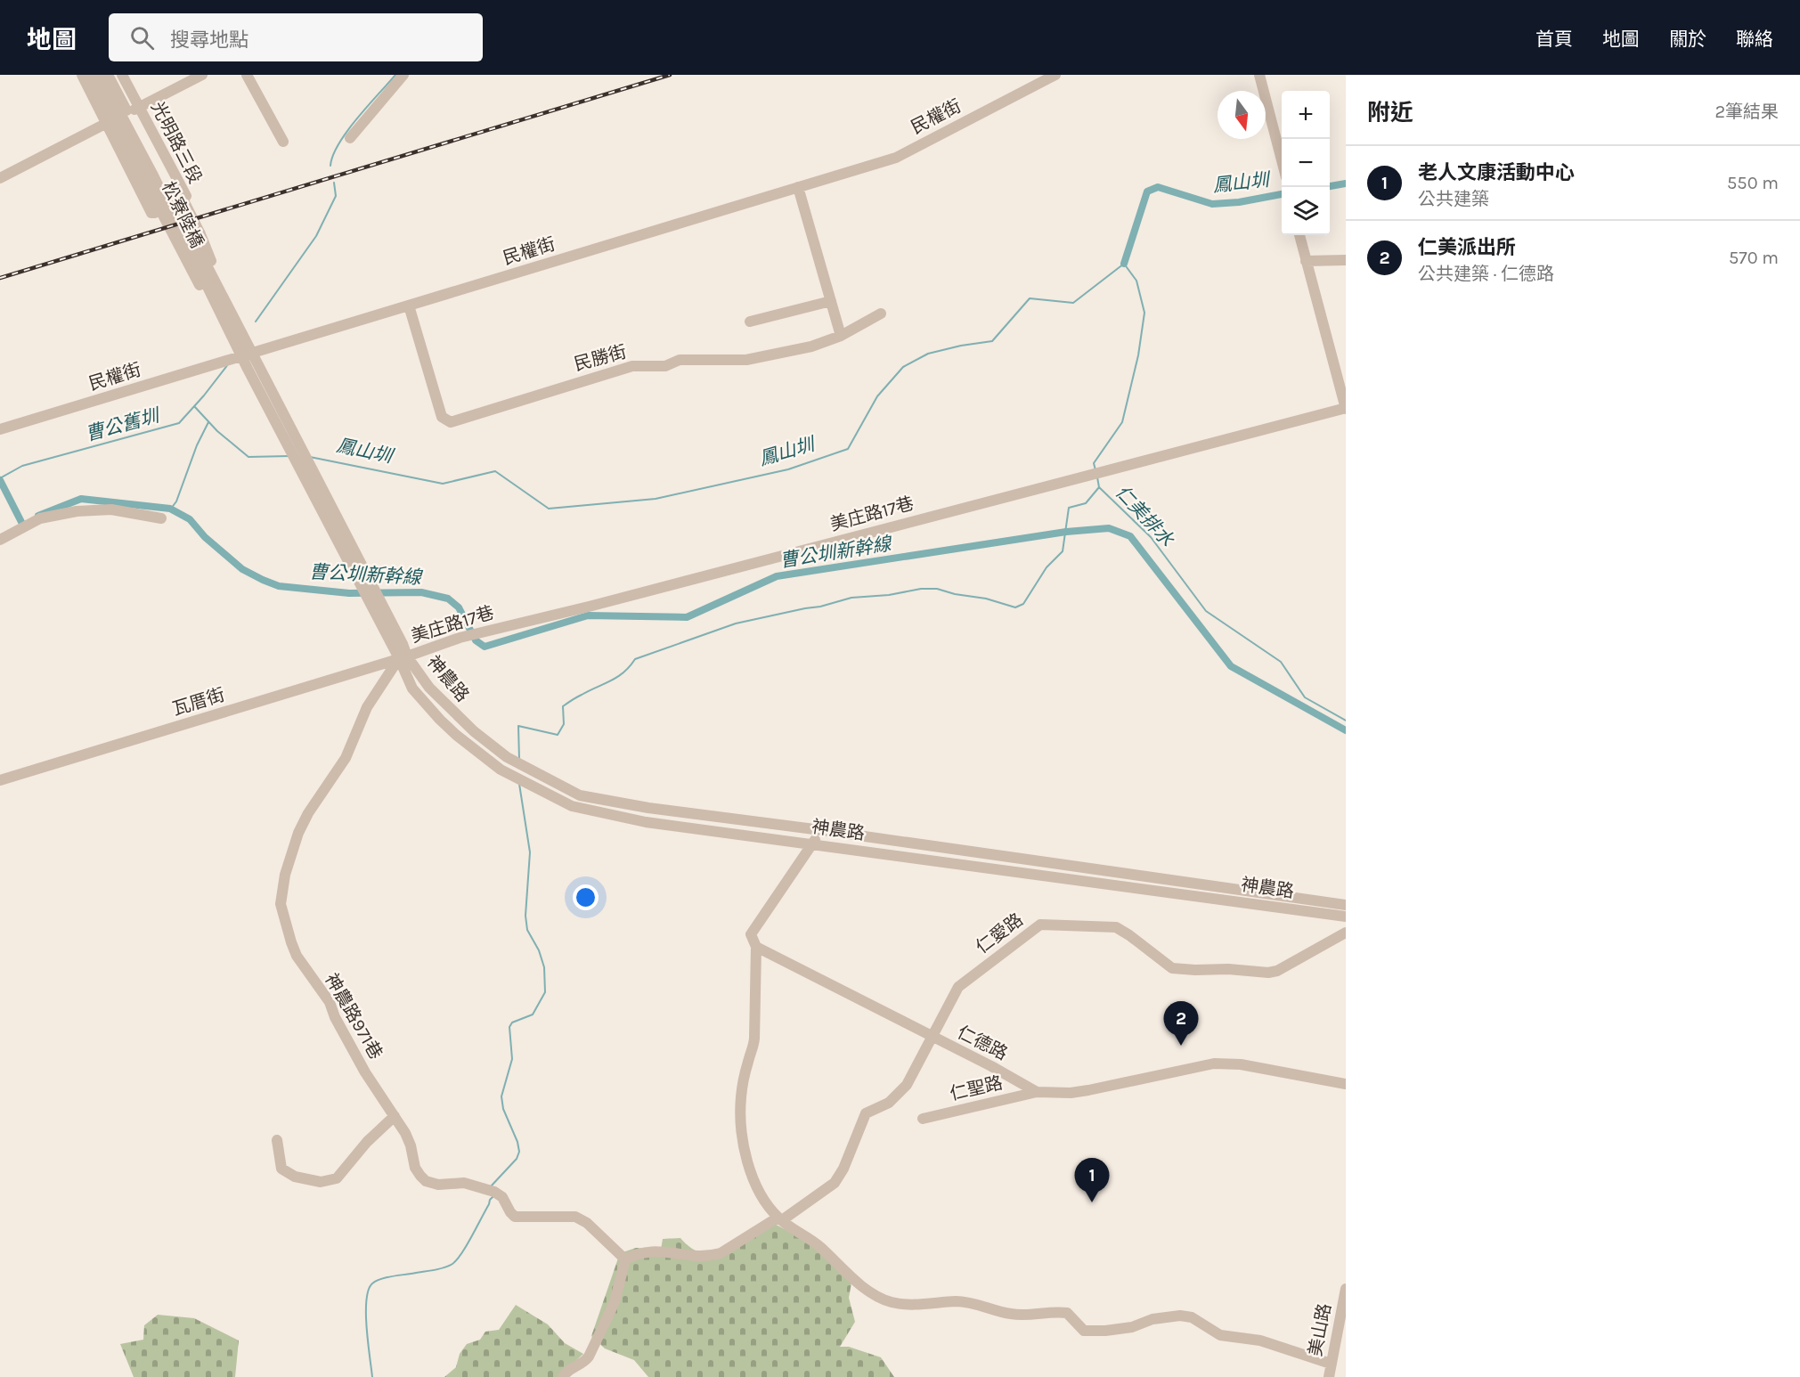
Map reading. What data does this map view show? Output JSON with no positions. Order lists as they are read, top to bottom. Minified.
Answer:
{"streets":{"street":["民權街","光明路三段","松寮陸橋","民勝街","美庄路17巷","神農路","瓦厝街","仁愛路","神農路971巷","仁德路","仁聖路","美山路"]},"crossings":[["民權街","民勝街"],["松寮陸橋","神農路"],["美庄路17巷","神農路"],["美庄路17巷","瓦厝街"],["美庄路17巷","神農路971巷"],["神農路","瓦厝街"],["神農路","神農路971巷"],["瓦厝街","神農路971巷"],["仁愛路","神農路971巷"],["仁愛路","仁德路"],["仁德路","仁聖路"]],"water":["鳳山圳","曹公舊圳","仁美排水","曹公圳新幹線"],"north":"bottom","page":{"header":"地圖","search":"搜尋地點","nav":["首頁","地圖","關於","聯絡"],"heading":["附近","2筆結果"],"map_buttons":["+","−"],"list":[{"mark":"1","name":"老人文康活動中心","note":"公共建築","value":"550 m"},{"mark":"2","name":"仁美派出所","note":"公共建築 · 仁德路","value":"570 m"}],"pins":["2","1"]}}
